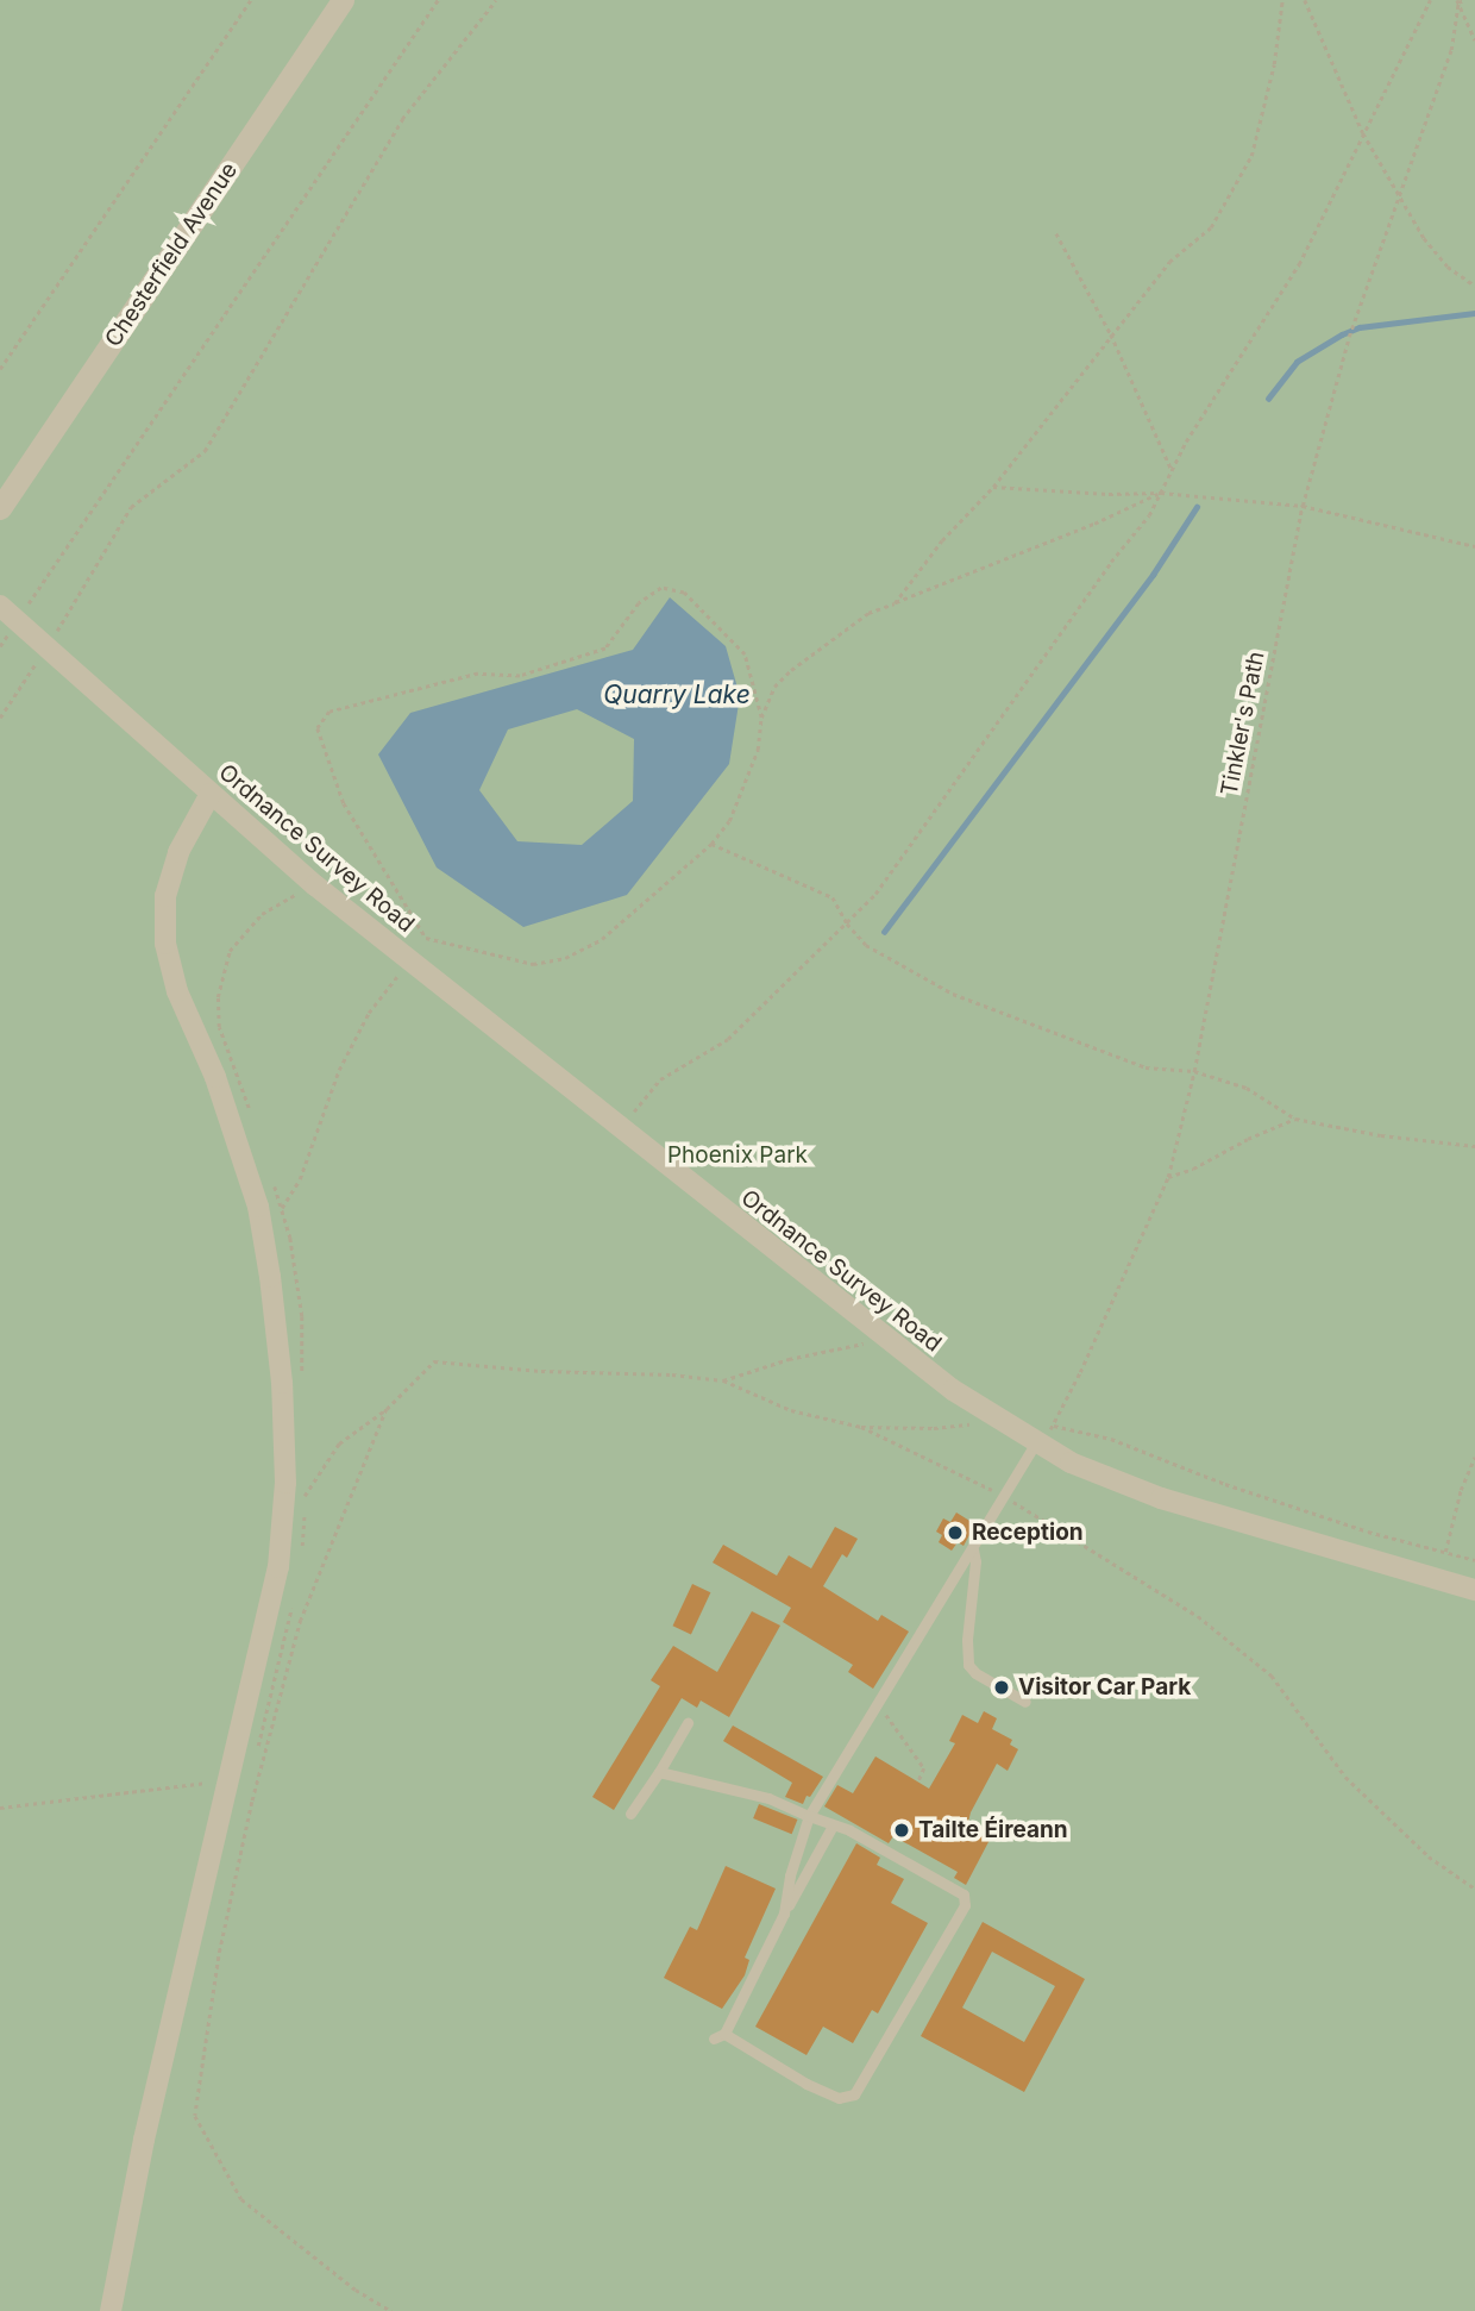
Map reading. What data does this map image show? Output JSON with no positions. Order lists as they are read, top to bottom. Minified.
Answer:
{"streets":{"street":["Chesterfield Avenue","Ordnance Survey Road"],"path":["Tinkler's Path"]},"crossings":[["Tinkler's Path","Ordnance Survey Road"]],"water":["Quarry Lake"],"parks":["Phoenix Park"],"places":["Reception","Visitor Car Park","Tailte Éireann"]}
